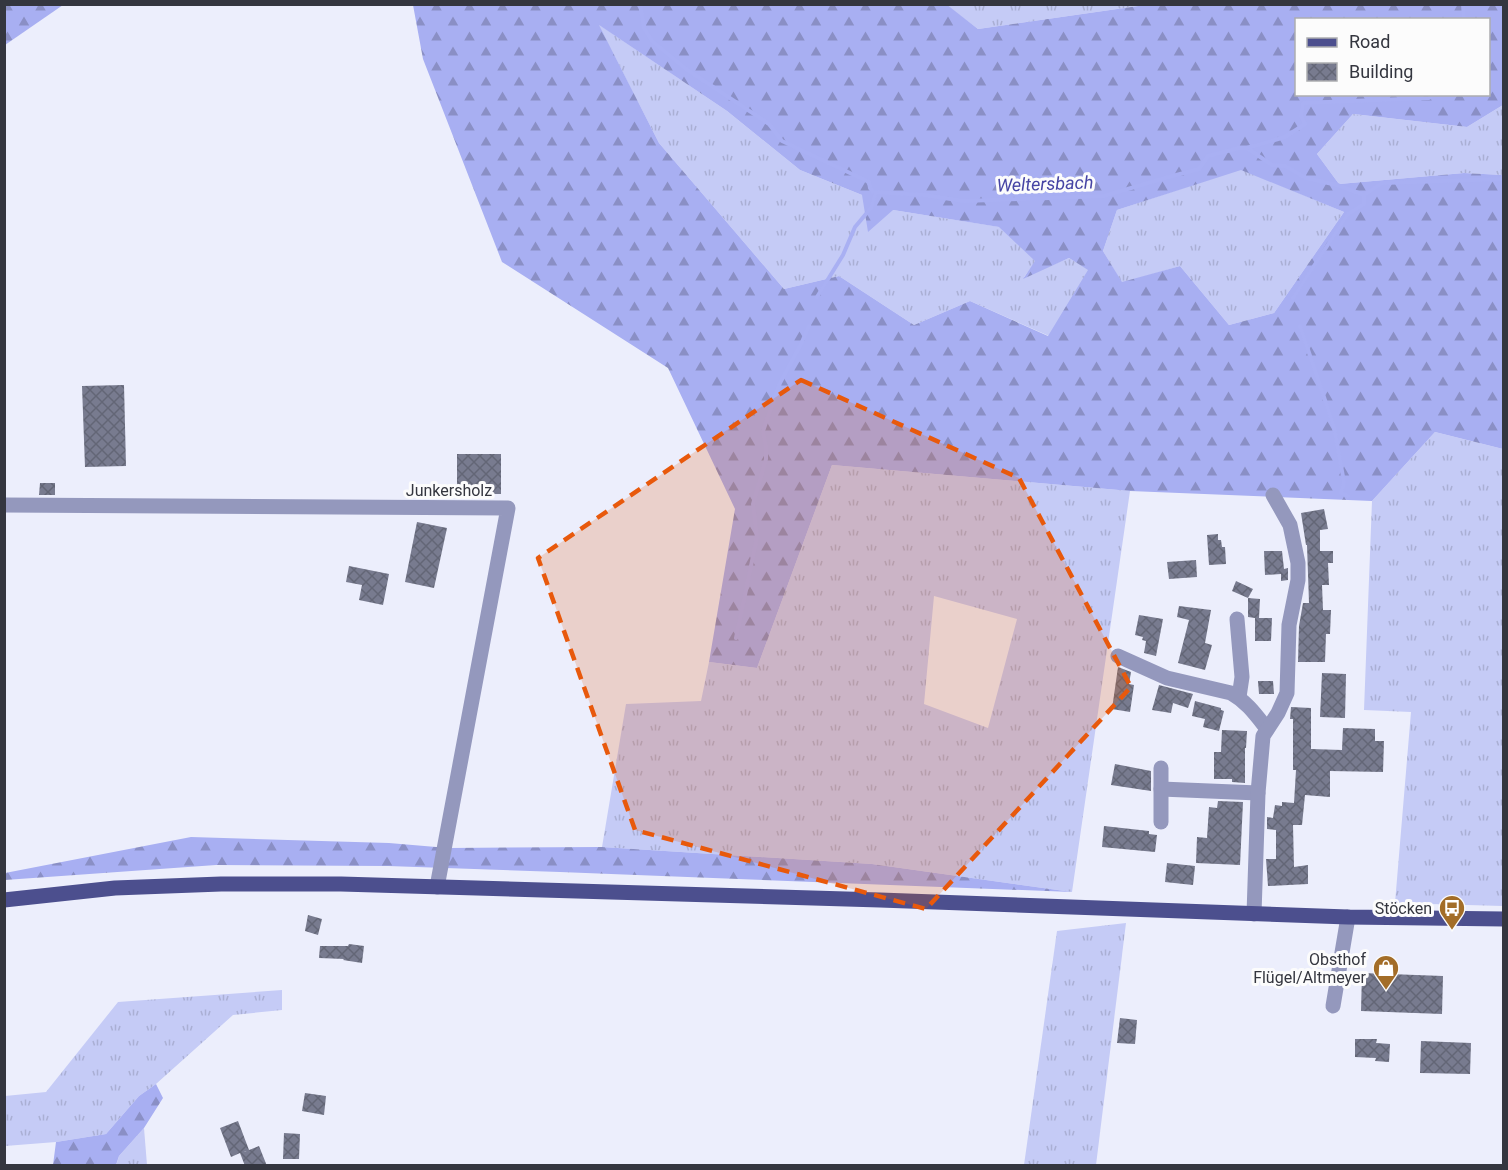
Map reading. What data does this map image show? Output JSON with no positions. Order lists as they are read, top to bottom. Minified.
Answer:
{"streets":{"street":["Junkersholz"]},"water":["Weltersbach"],"places":{"bus stop":["Stöcken"],"shop":["Obsthof Flügel/Altmeyer"]},"legend":["Road","Building"]}
